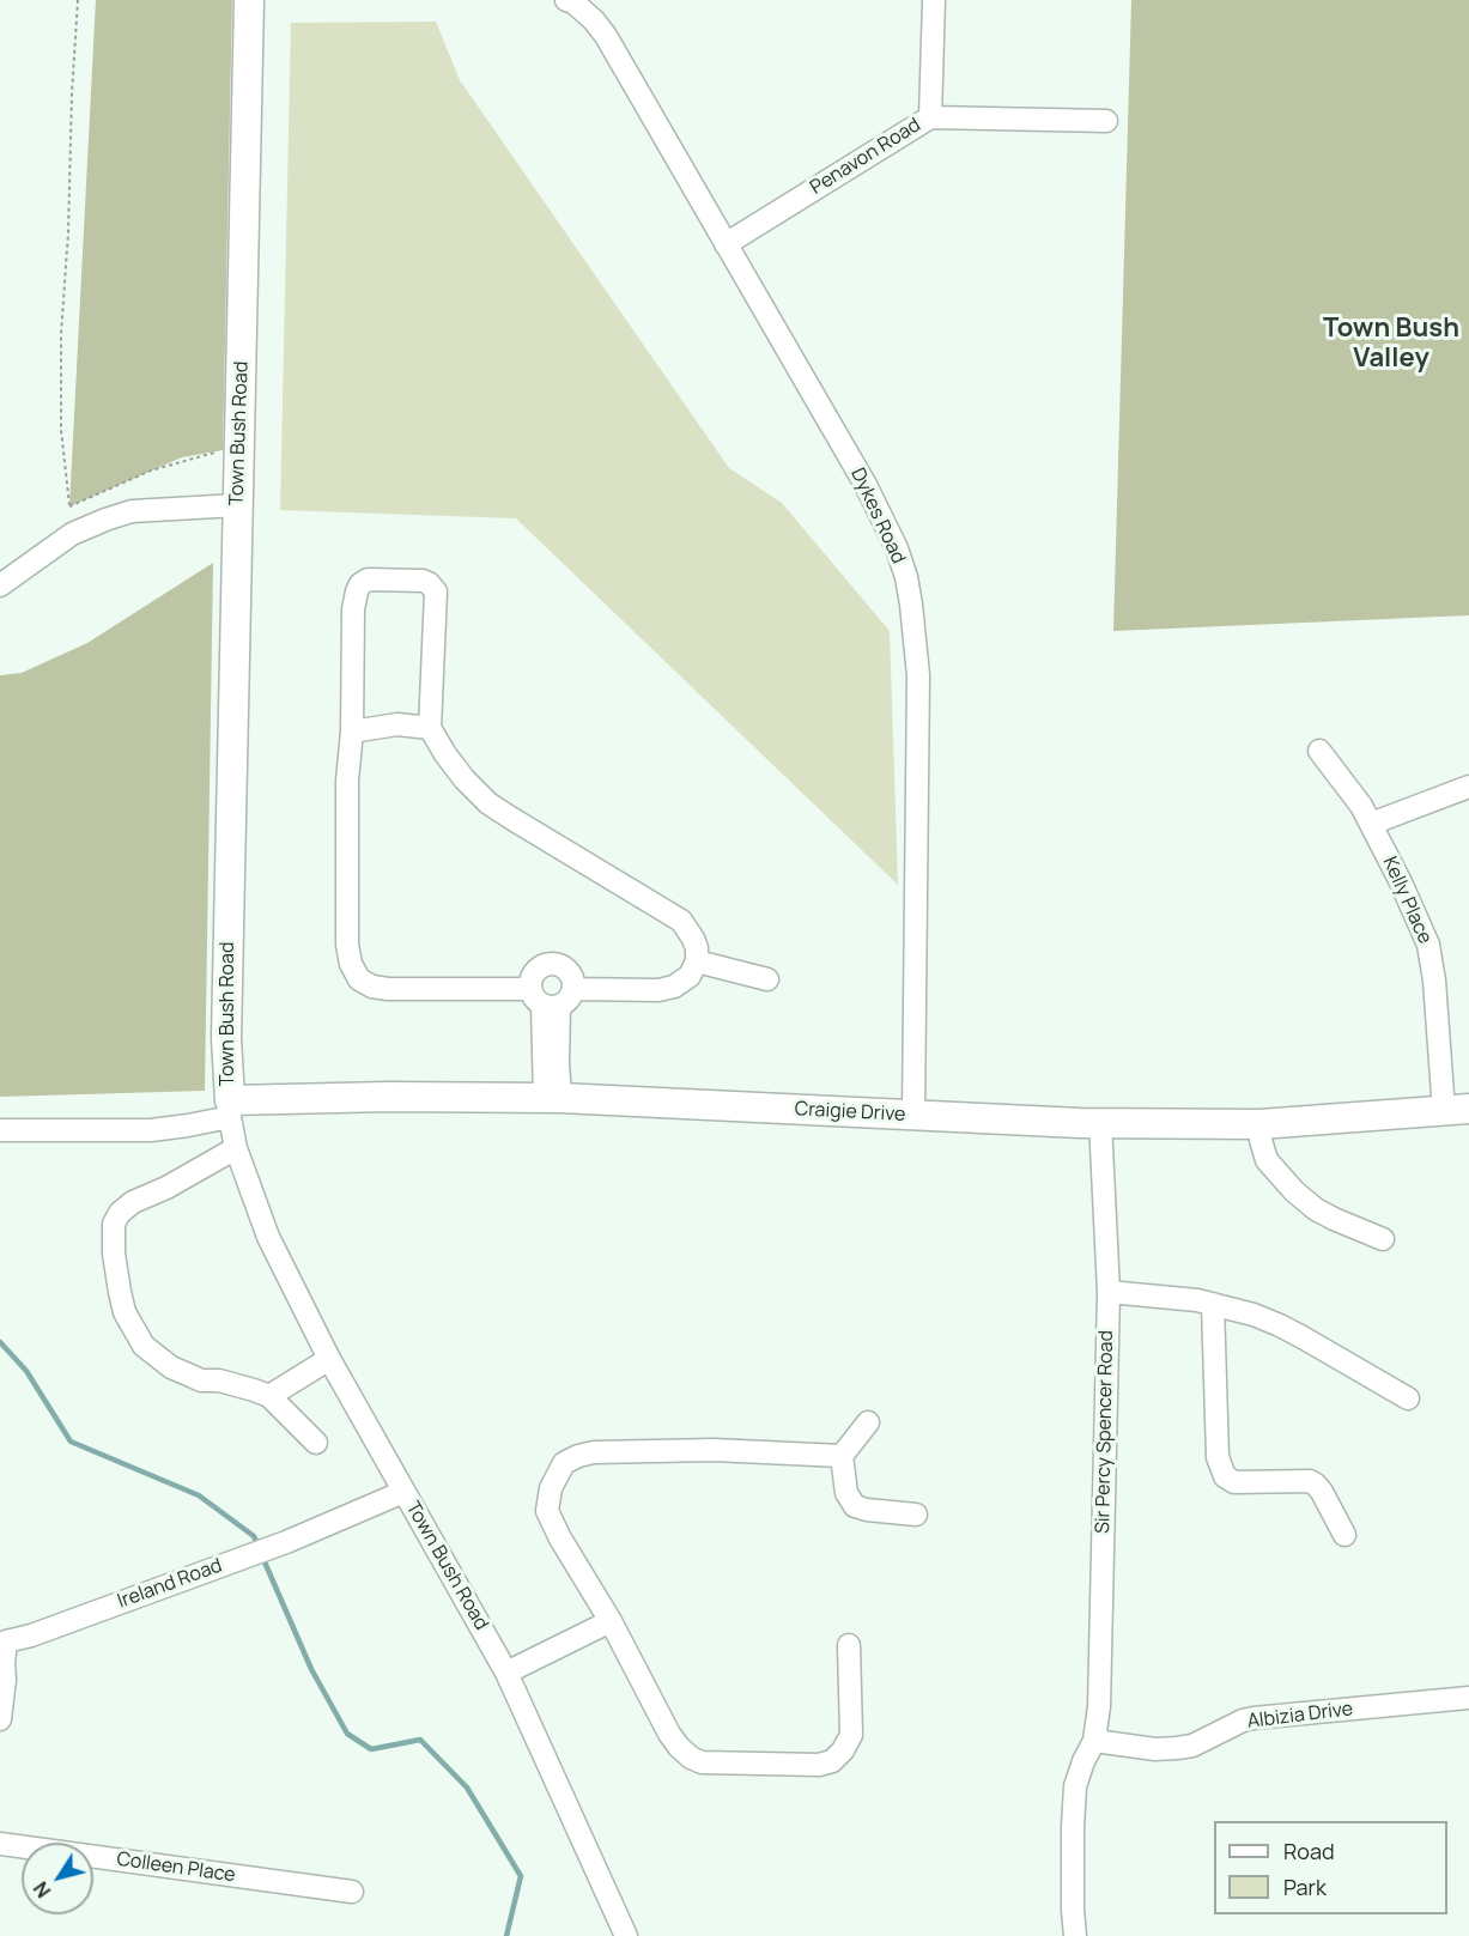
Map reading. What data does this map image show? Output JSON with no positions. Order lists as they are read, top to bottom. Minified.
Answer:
{"streets":{"street":["Penavon Road","Town Bush Road","Dykes Road","Kelly Place","Craigie Drive","Sir Percy Spencer Road","Ireland Road","Albizia Drive","Colleen Place"]},"crossings":[["Penavon Road","Dykes Road"],["Town Bush Road","Craigie Drive"],["Town Bush Road","Ireland Road"],["Dykes Road","Craigie Drive"],["Kelly Place","Craigie Drive"],["Craigie Drive","Sir Percy Spencer Road"],["Sir Percy Spencer Road","Albizia Drive"]],"districts":["Town Bush Valley"],"legend":["Road","Park"],"north":"bottom left"}
